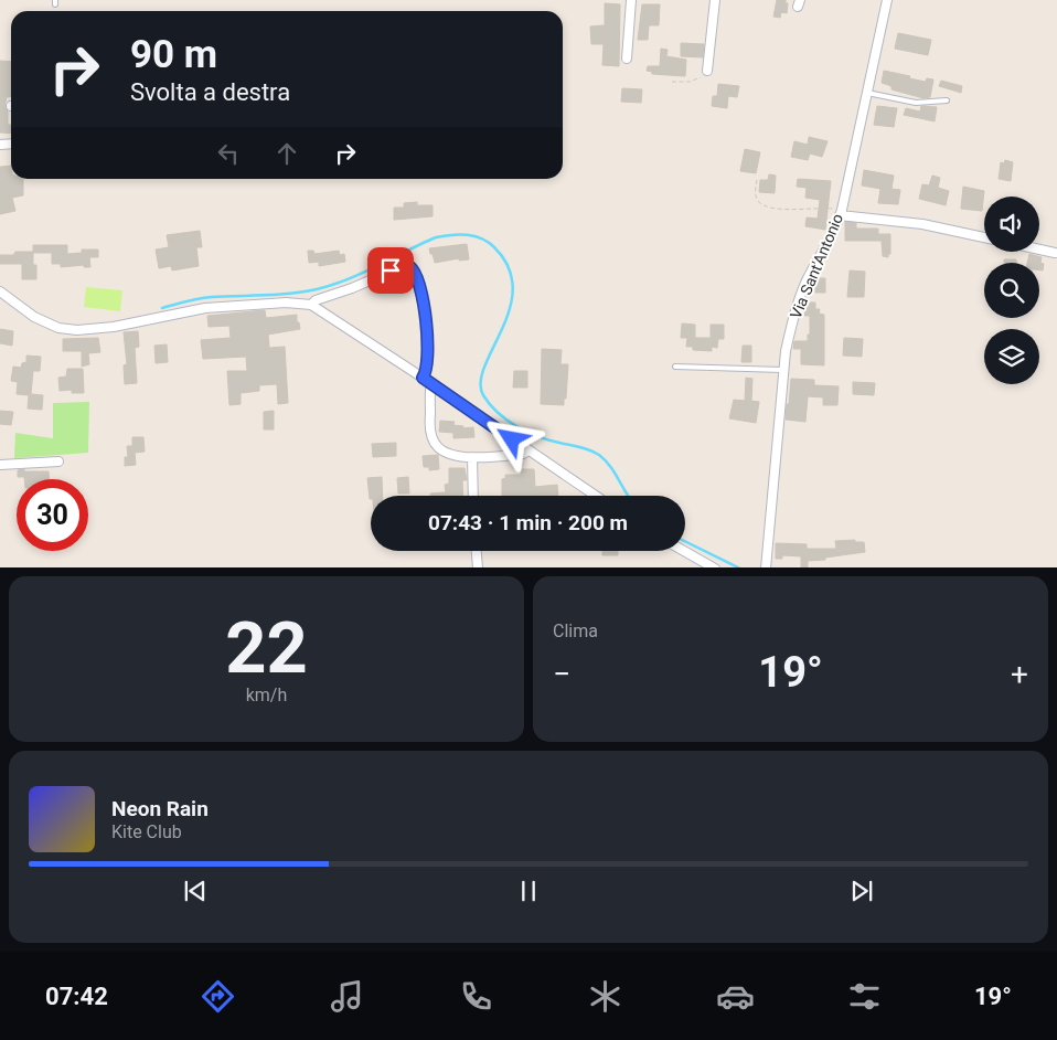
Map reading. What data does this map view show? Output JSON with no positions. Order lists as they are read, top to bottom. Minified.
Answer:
{"streets":{"street":["Via Sant'Antonio"]},"page":{"turn":["90 m","Svolta a destra"],"limit":"30","trip":"07:43 · 1 min · 200 m","tile":[["22","km/h"],"Clima"],"heat":["−","19°","+"],"song":["Neon Rain","Kite Club"],"tabs":["07:42","19°"]}}
